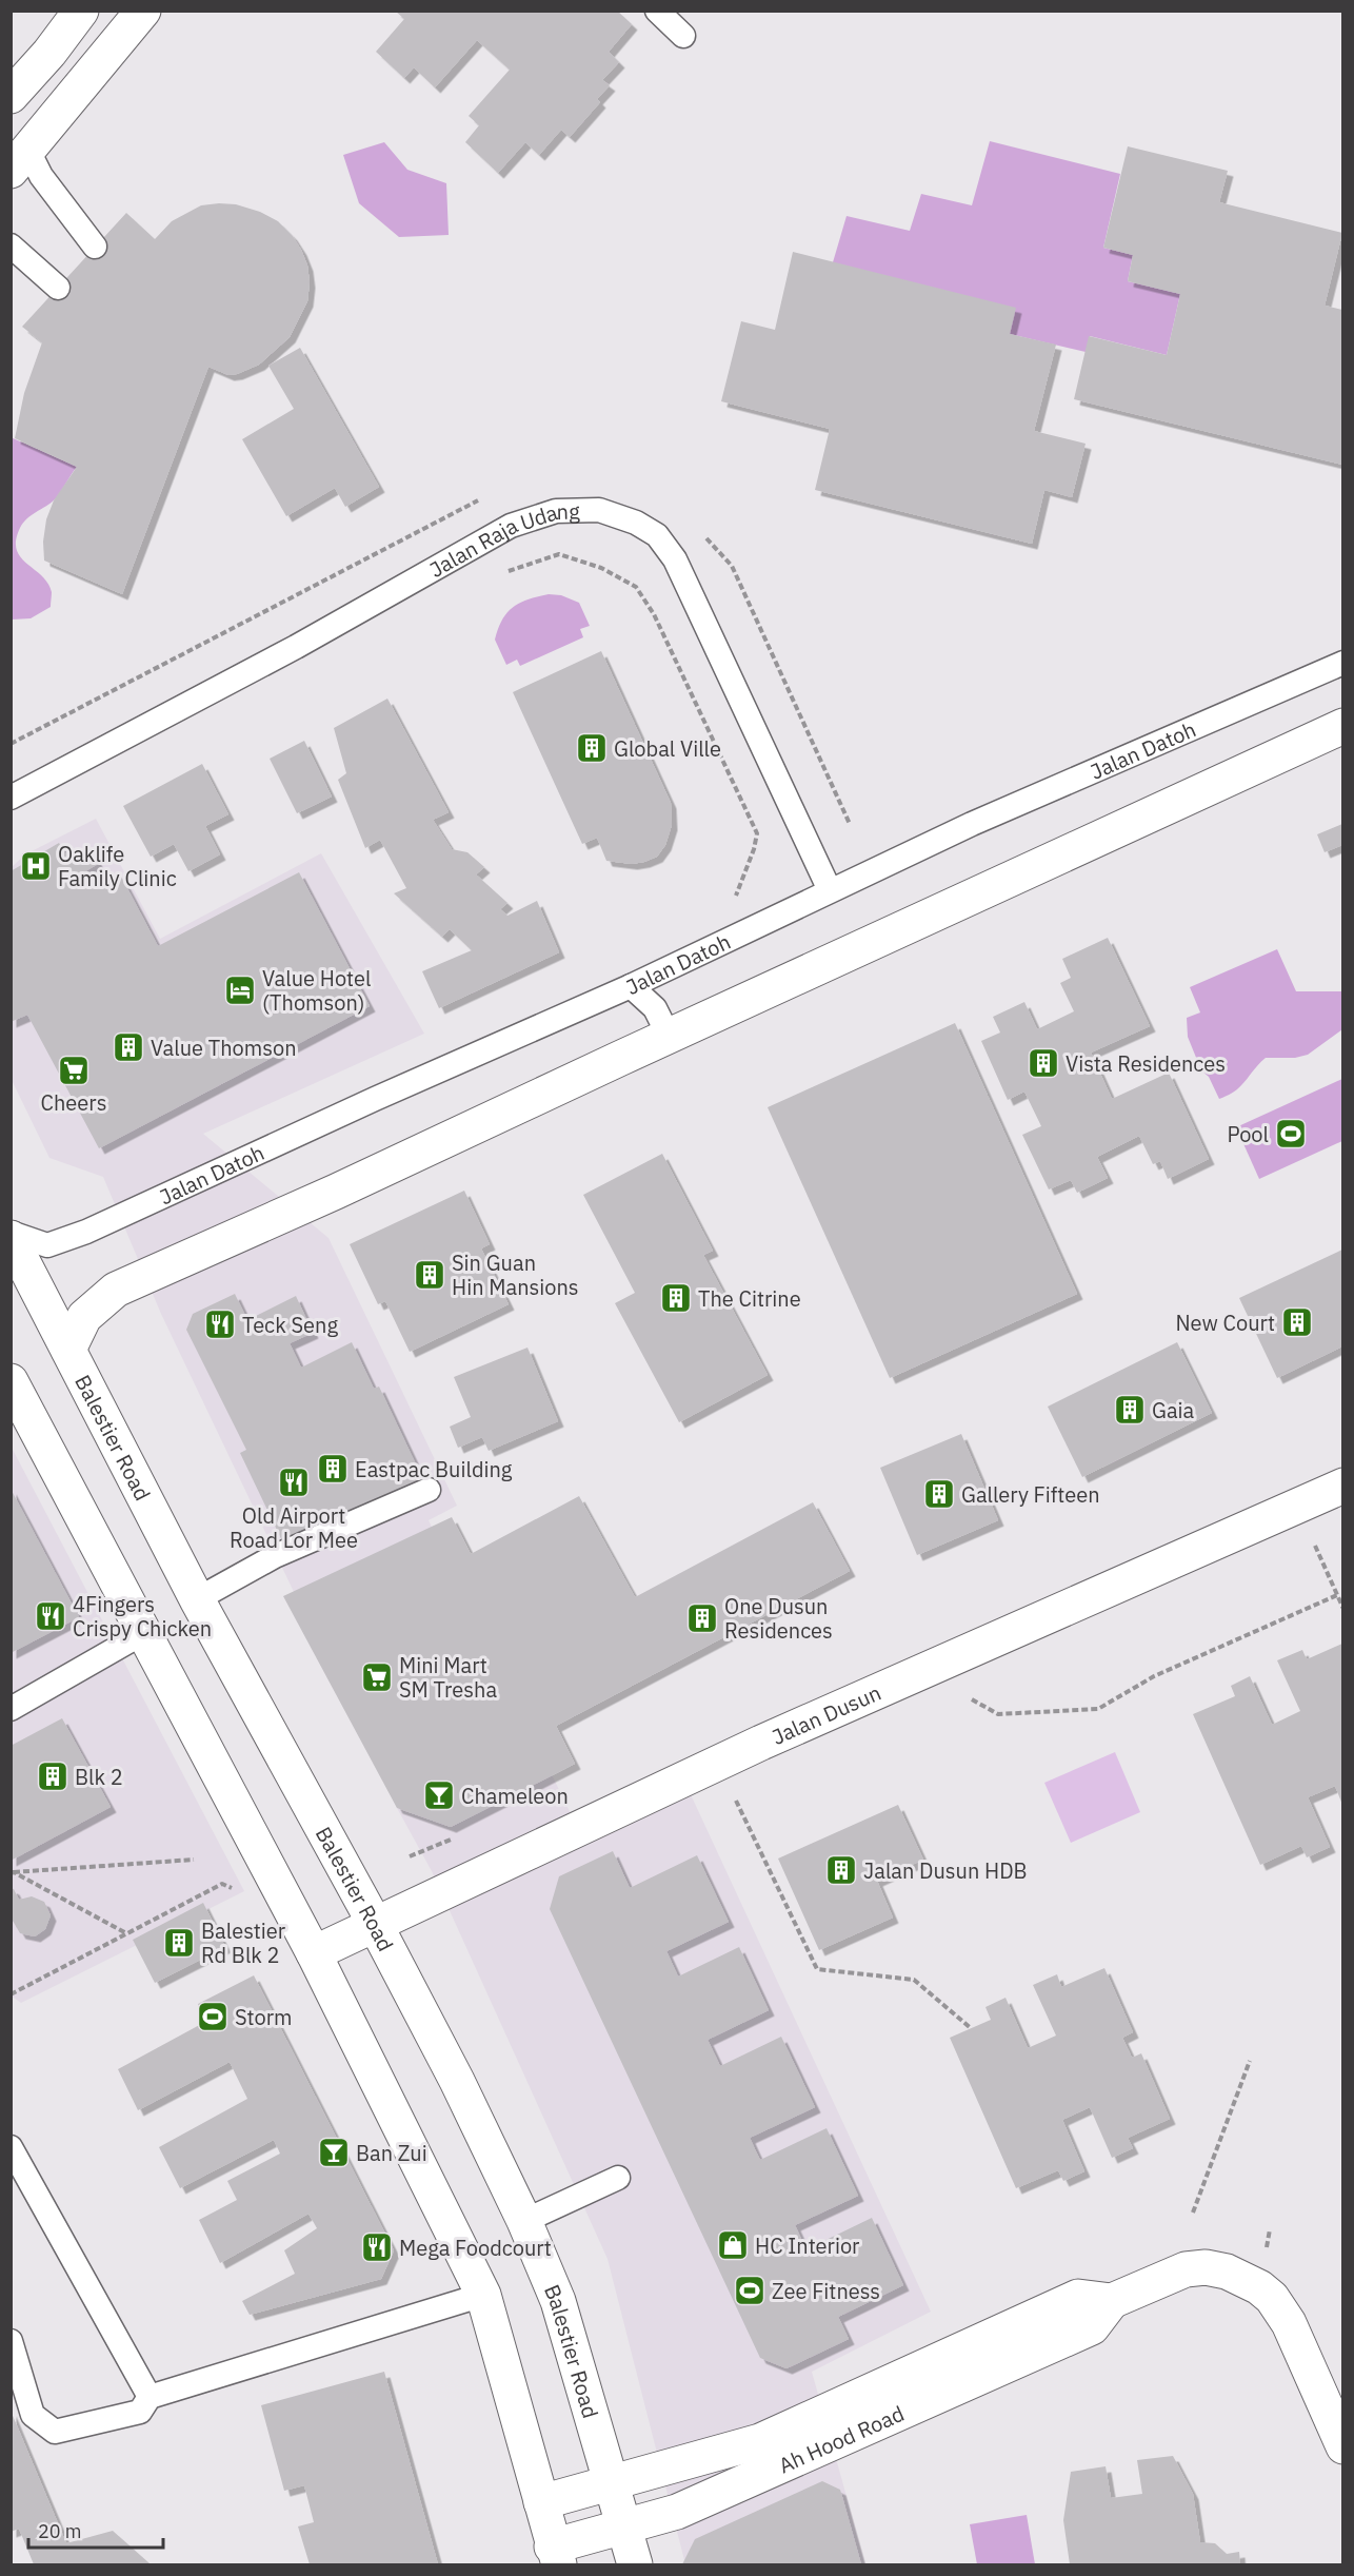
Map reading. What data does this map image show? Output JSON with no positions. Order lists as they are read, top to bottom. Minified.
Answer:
{"streets":{"street":["Balestier Road","Jalan Dusun","Ah Hood Road"],"lane":["Jalan Raja Udang","Jalan Datoh"]},"crossings":[["Jalan Raja Udang","Jalan Datoh"],["Balestier Road","Jalan Dusun"],["Balestier Road","Ah Hood Road"]],"places":{"building":["Global Ville","Value Thomson","Vista Residences","Sin Guan Hin Mansions","The Citrine","New Court","Gaia","Eastpac Building","Gallery Fifteen","One Dusun Residences","Blk 2","Jalan Dusun HDB","Balestier Rd Blk 2"],"hospital":["Oaklife Family Clinic"],"hotel":["Value Hotel (Thomson)"],"supermarket":["Cheers","Mini Mart SM Tresha"],"sports":["Pool","Storm","Zee Fitness"],"restaurant":["Teck Seng","Old Airport Road Lor Mee","4Fingers Crispy Chicken","Mega Foodcourt"],"bar":["Chameleon","Ban Zui"],"shop":["HC Interior"]},"scale_bar":"20 m"}
